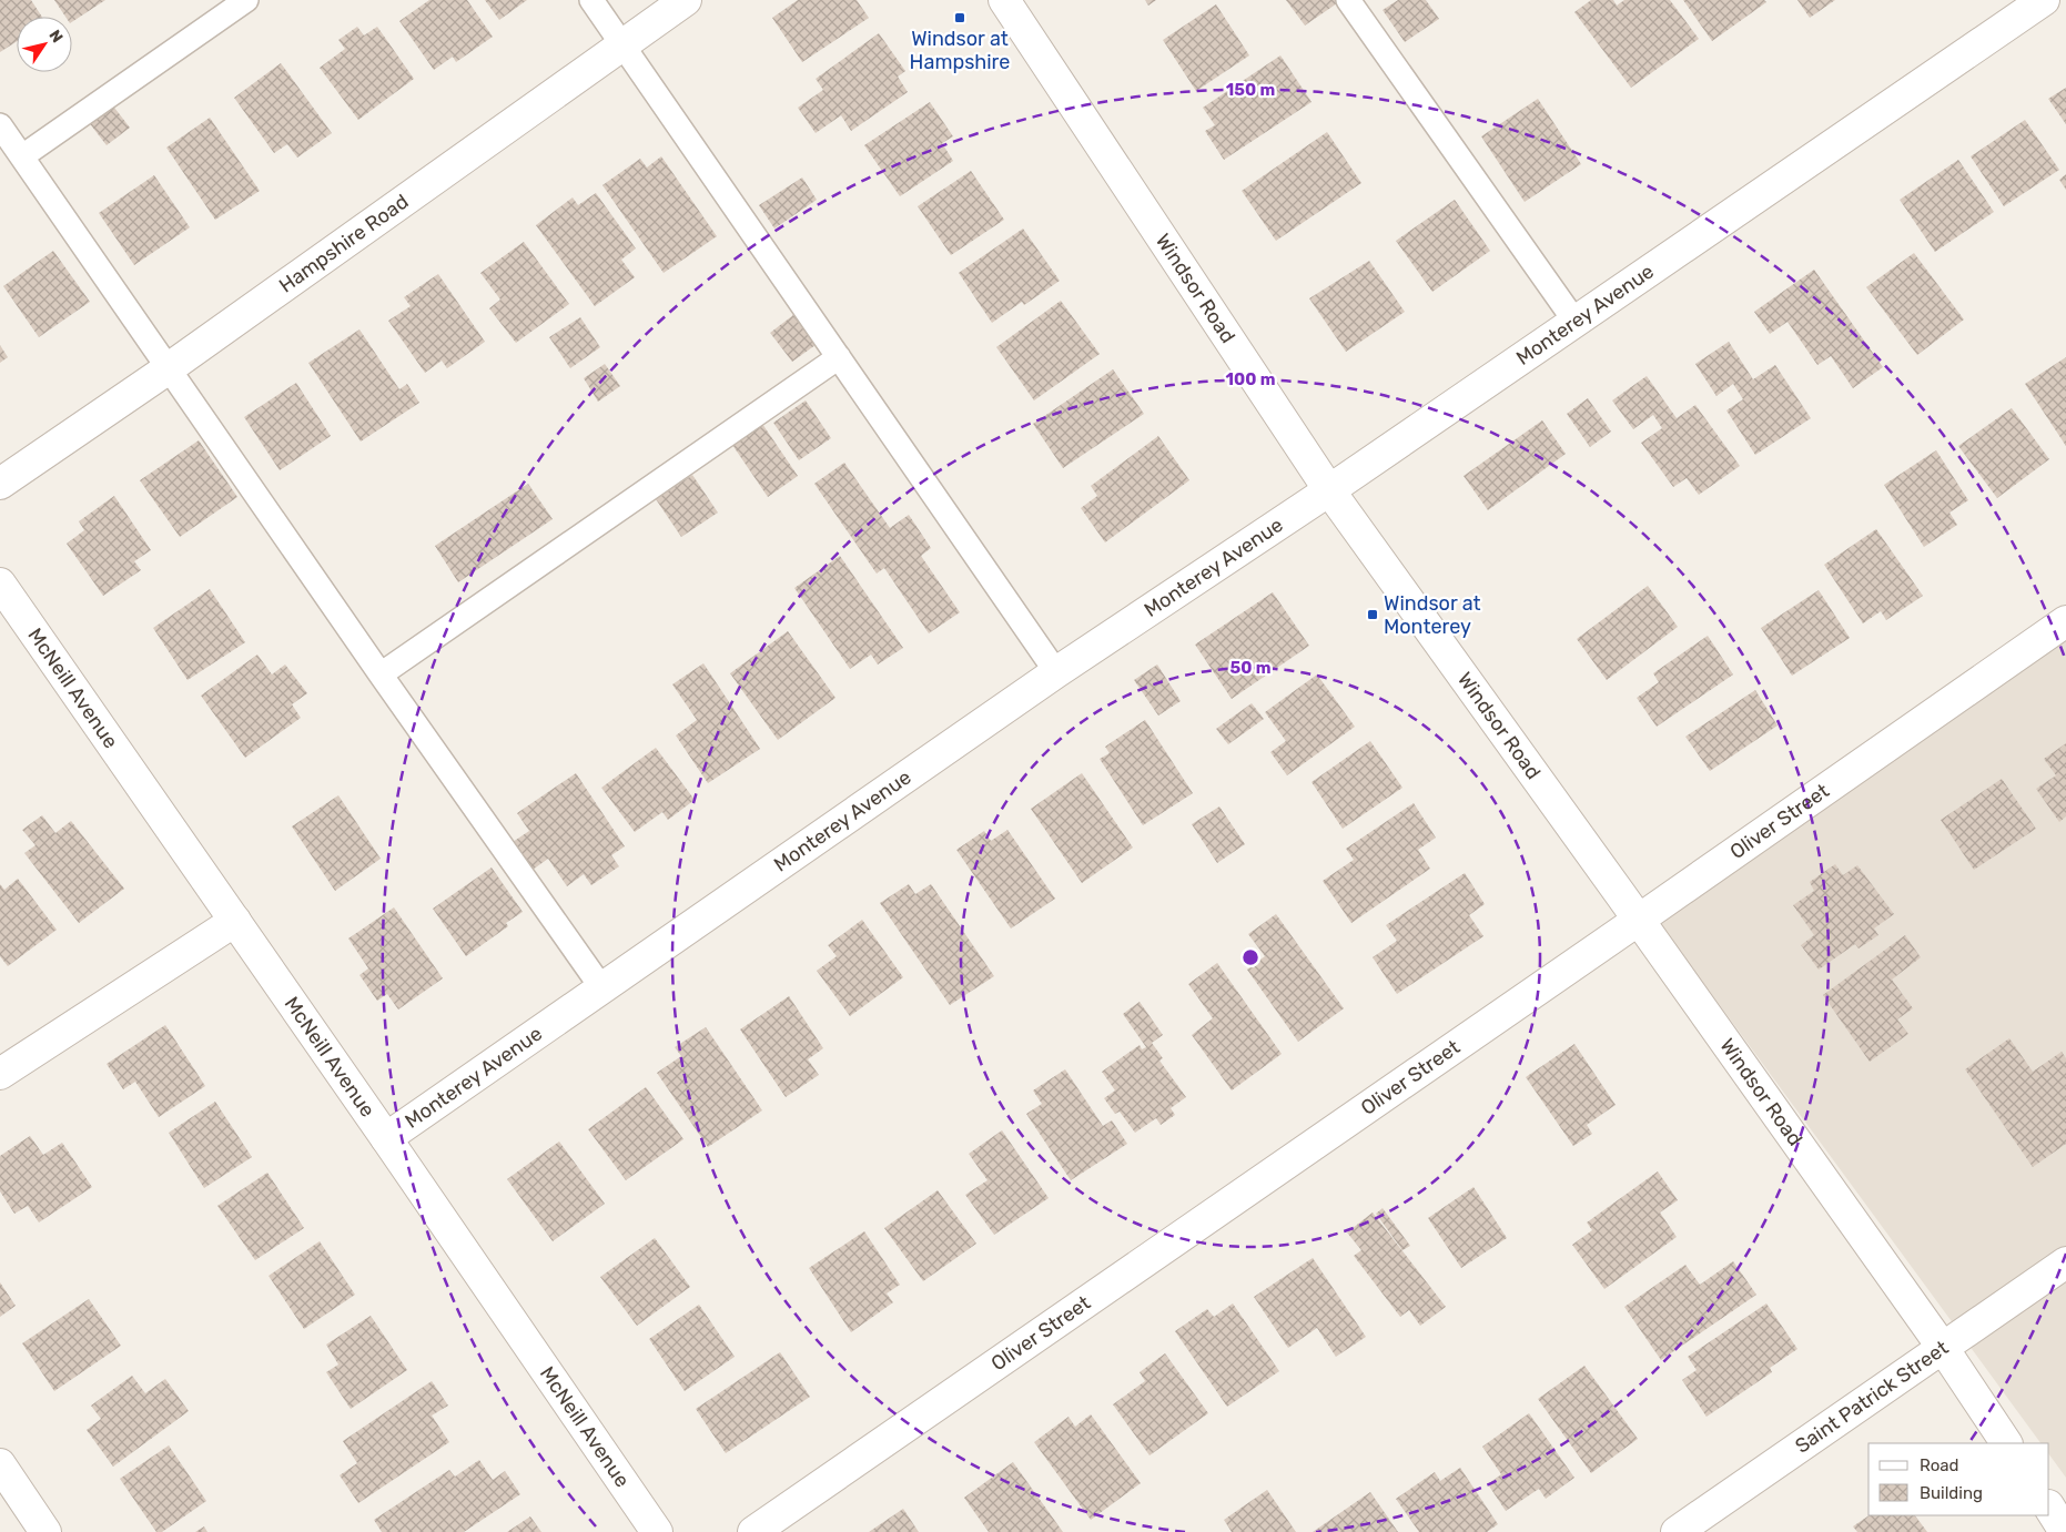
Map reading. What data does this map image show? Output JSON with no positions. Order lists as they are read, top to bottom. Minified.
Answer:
{"streets":{"street":["Hampshire Road","Windsor Road","Monterey Avenue","McNeill Avenue","Oliver Street","Saint Patrick Street"]},"crossings":[["Windsor Road","Monterey Avenue"],["Windsor Road","Oliver Street"],["Windsor Road","Saint Patrick Street"],["Monterey Avenue","McNeill Avenue"]],"places":{"transit":["Windsor at Hampshire","Windsor at Monterey"]},"legend":["Road","Building"],"north":"top right","rings":["150 m","100 m","50 m"]}
